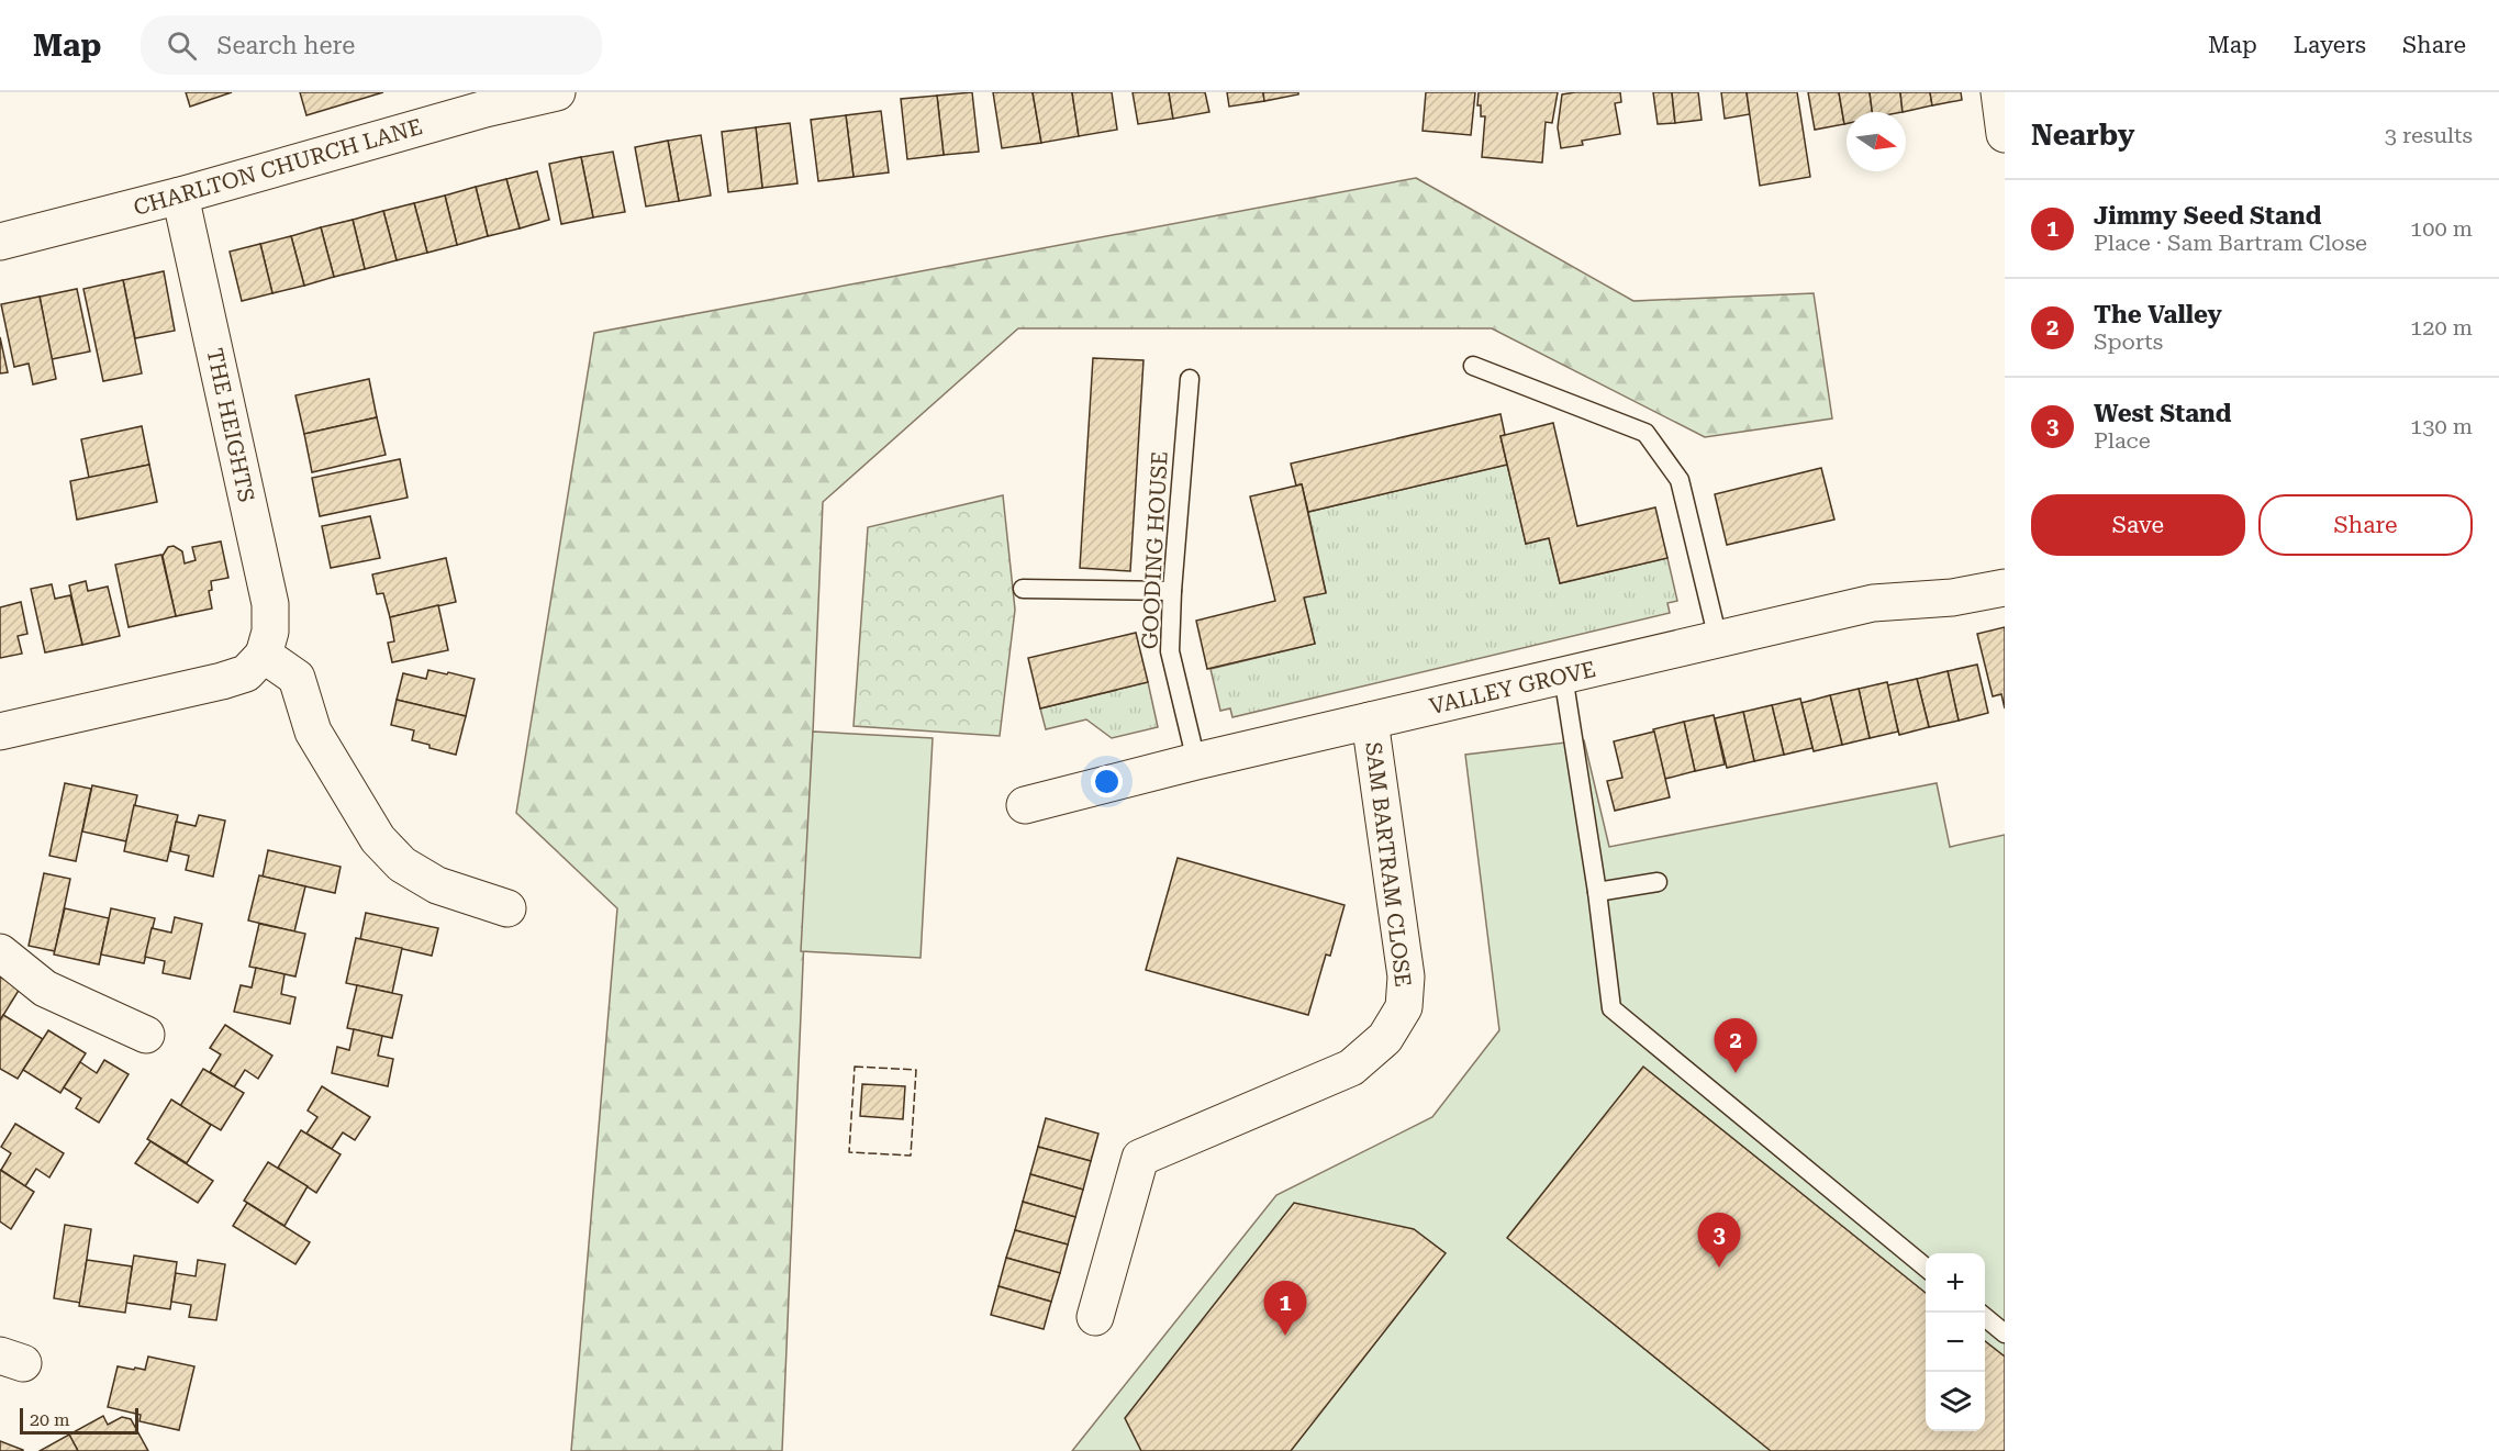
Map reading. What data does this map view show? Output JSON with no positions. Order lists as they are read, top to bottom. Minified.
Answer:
{"streets":{"street":["CHARLTON CHURCH LANE","THE HEIGHTS","VALLEY GROVE","SAM BARTRAM CLOSE"],"lane":["GOODING HOUSE"]},"crossings":[["CHARLTON CHURCH LANE","THE HEIGHTS"],["GOODING HOUSE","VALLEY GROVE"],["VALLEY GROVE","SAM BARTRAM CLOSE"]],"scale_bar":"20 m","north":"right","page":{"header":"Map","search":"Search here","nav":["Map","Layers","Share"],"heading":["Nearby","3 results"],"list":[{"mark":"1","name":"Jimmy Seed Stand","note":"Place · Sam Bartram Close","value":"100 m"},{"mark":"2","name":"The Valley","note":"Sports","value":"120 m"},{"mark":"3","name":"West Stand","note":"Place","value":"130 m"}],"buttons":["Save","Share"],"pins":["2","3","1"],"map_buttons":["+","−"],"scale":"20 m"}}
